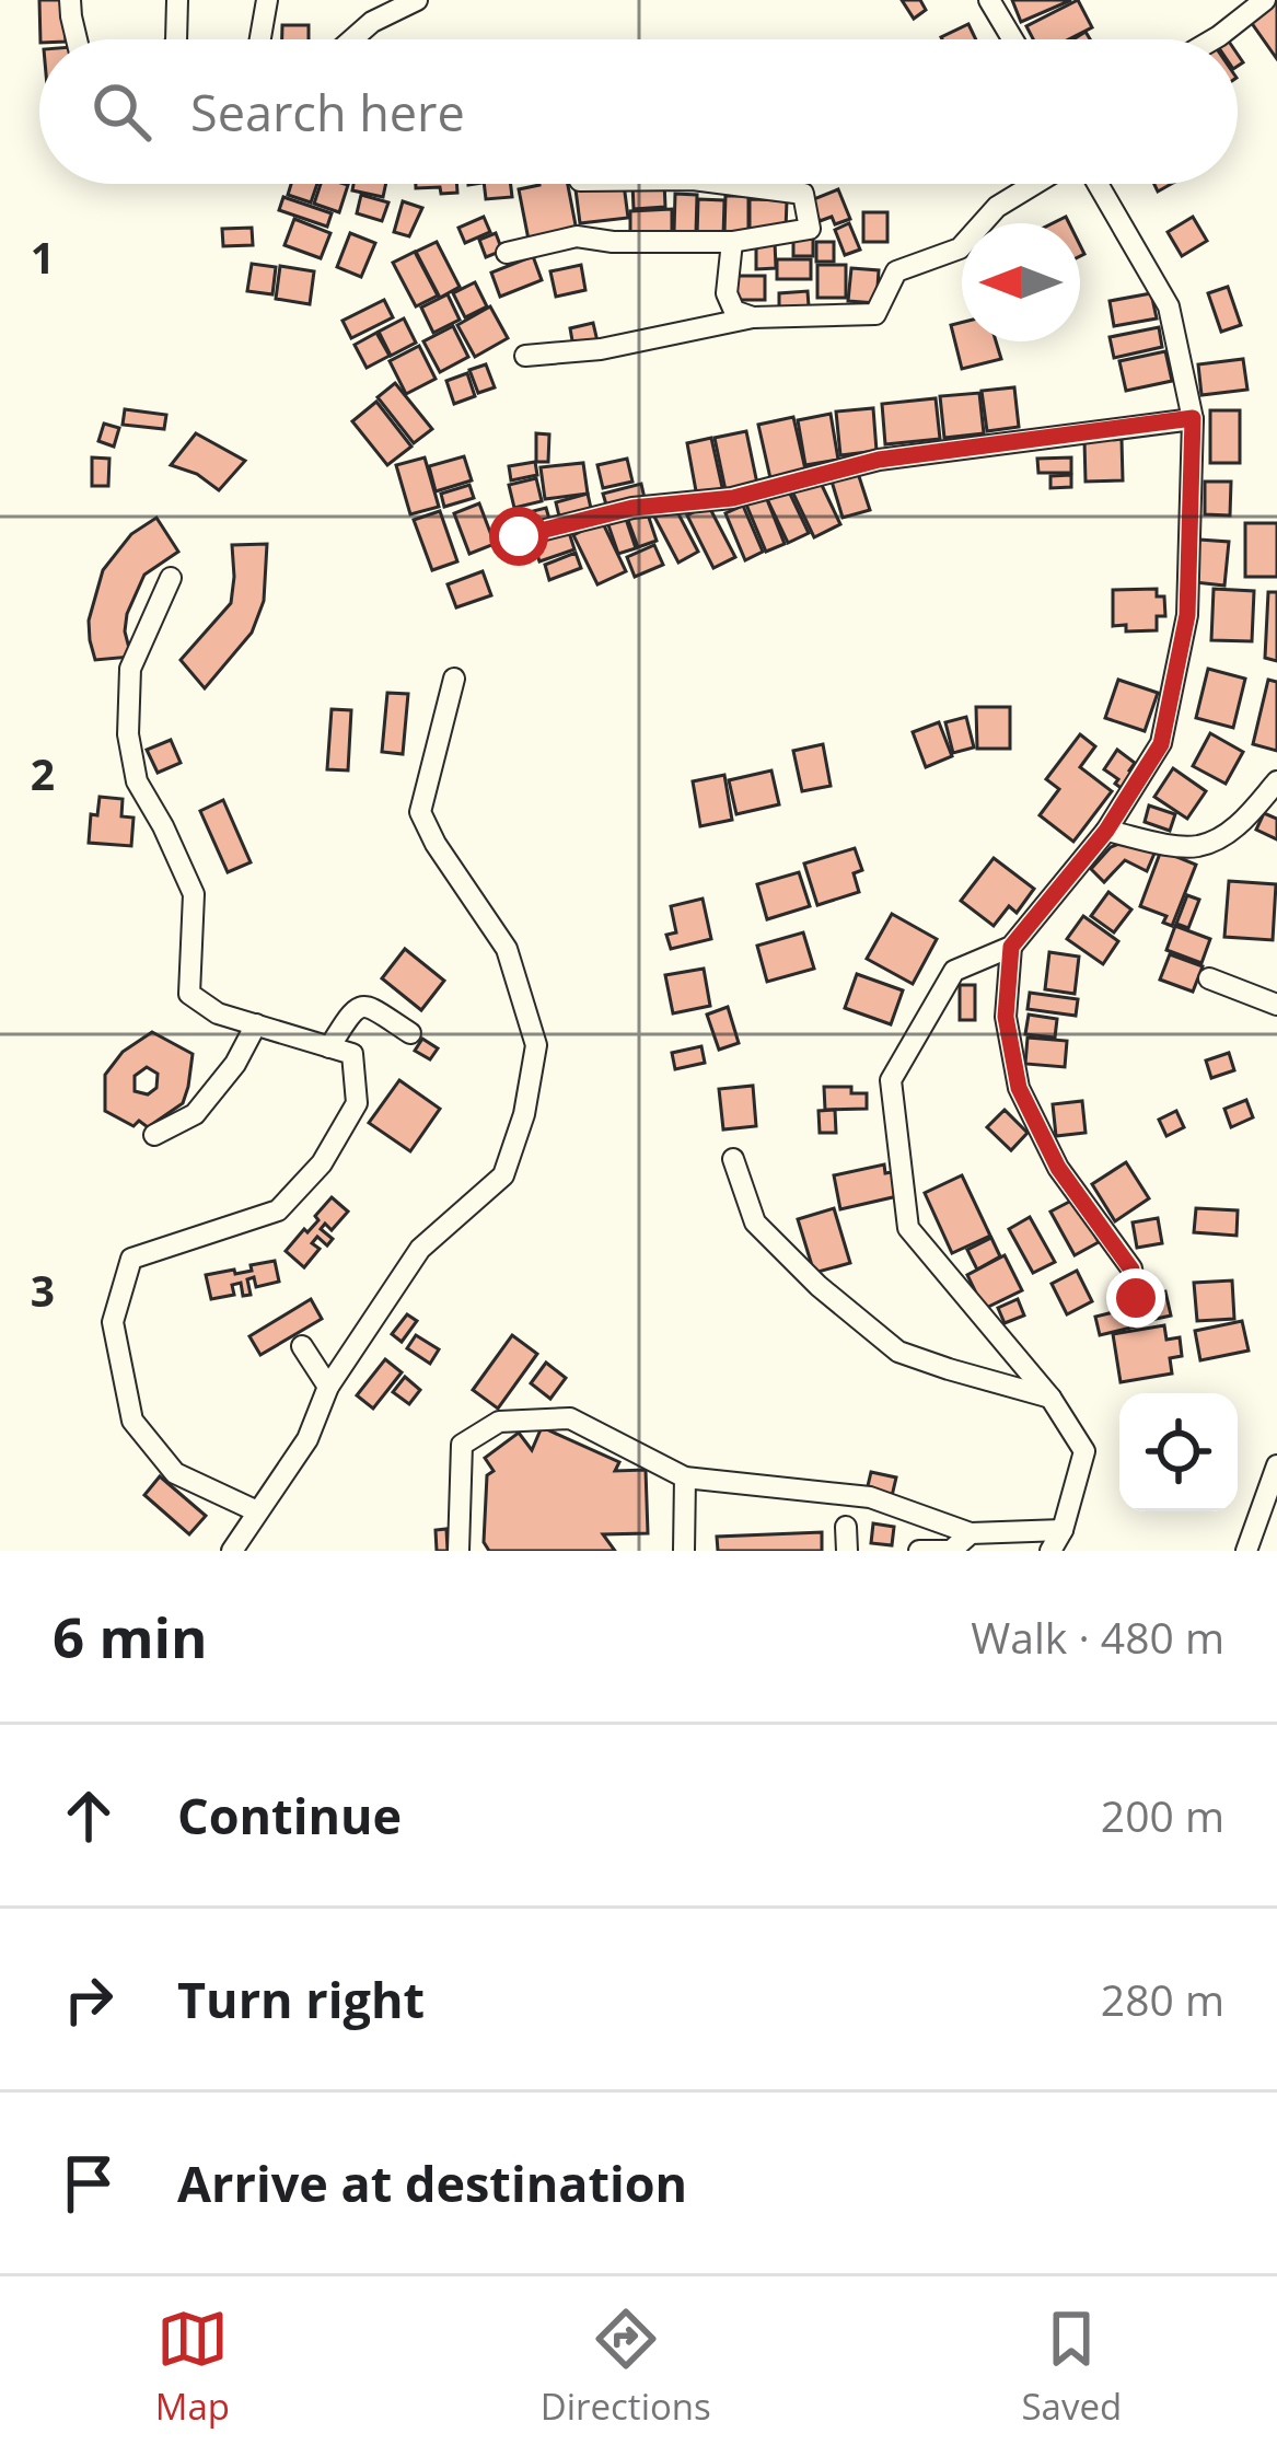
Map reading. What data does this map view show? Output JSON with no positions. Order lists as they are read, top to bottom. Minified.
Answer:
{"north":"left","page":{"search":"Search here","heading":["6 min","Walk · 480 m"],"list":[["Continue","200 m"],["Turn right","280 m"],"Arrive at destination"],"nav":["Map","Directions","Saved"]},"grid":{"rows":["1","2","3"]}}
